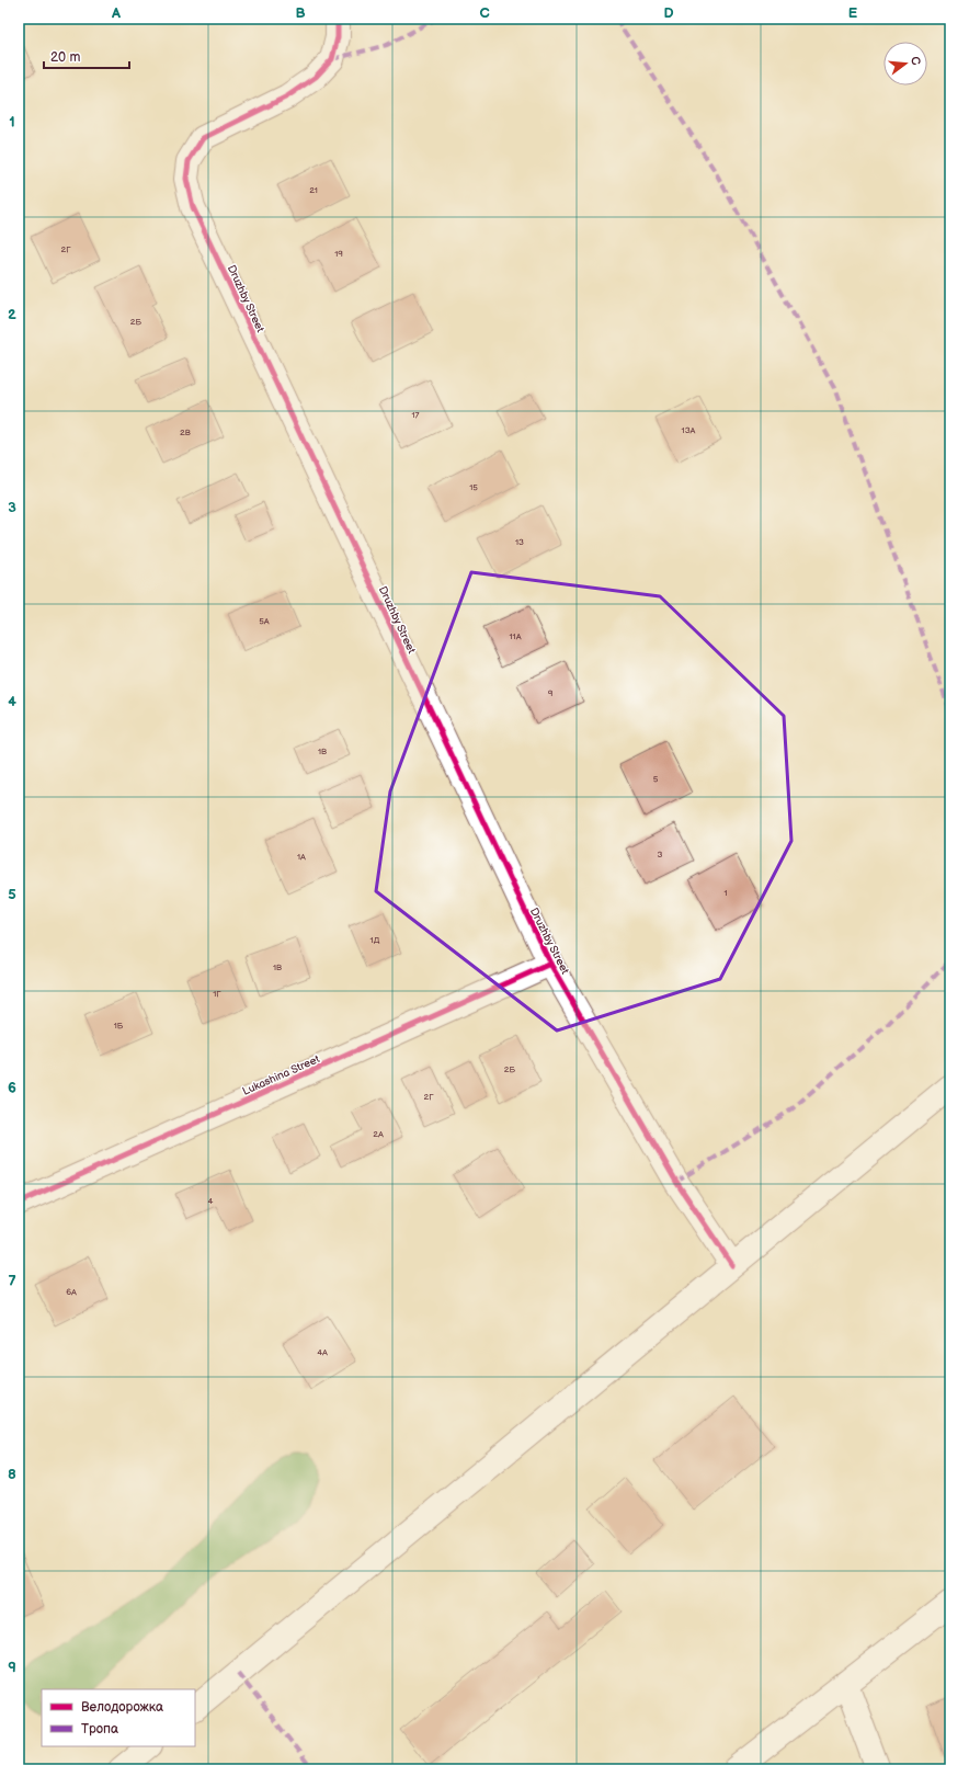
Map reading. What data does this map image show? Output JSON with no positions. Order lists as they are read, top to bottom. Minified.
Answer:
{"streets":{"street":["Druzhby Street","Lukashina Street"]},"crossings":[["Druzhby Street","Lukashina Street"]],"house_numbers":["21","2Г","19","2Б","17","13А","2В","15","13","5А","11А","9","1В","5","3","1А","1","1Д","1В","1Г","1Б","2Б","2Г","2А","4","6А","4А"],"legend":["Велодорожка","Тропа"],"scale_bar":"20 m","north":"right","grid":{"columns":["A","B","C","D","E"],"rows":["1","2","3","4","5","6","7","8","9"]}}
